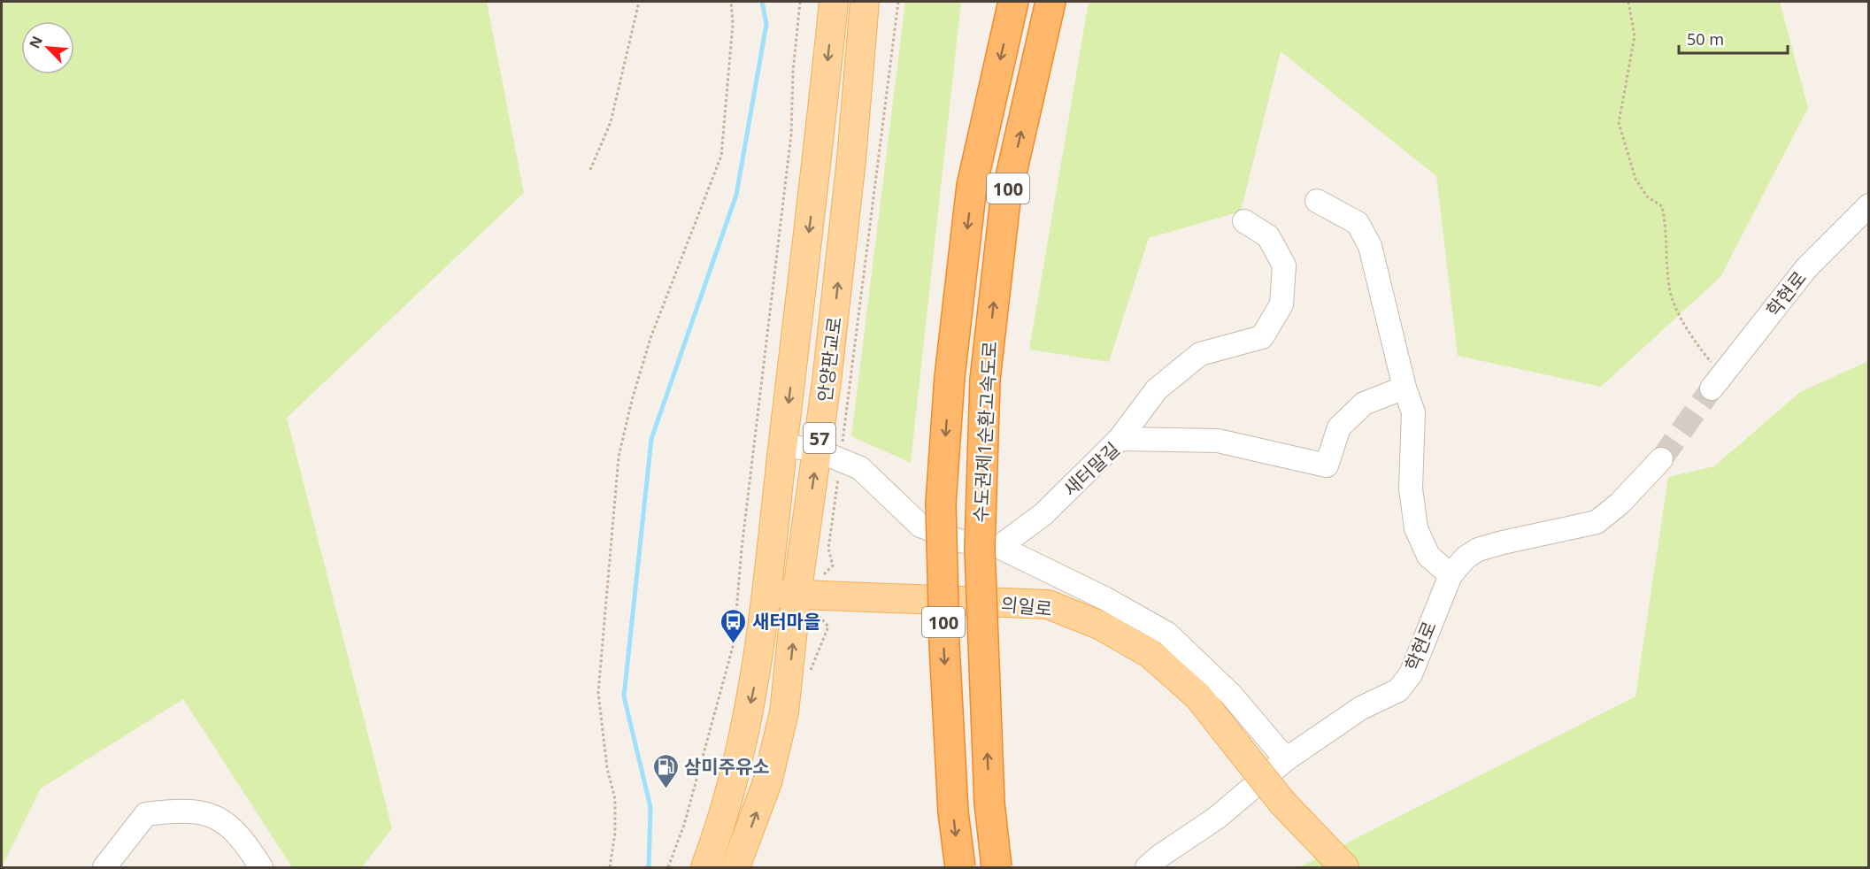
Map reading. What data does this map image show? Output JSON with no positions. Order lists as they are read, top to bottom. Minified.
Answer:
{"streets":{"highway":["100","수도권제1순환고속도로"],"main road":["안양판교로","57","의일로"],"street":["학현로","새터말길"]},"crossings":[["안양판교로","의일로"]],"places":{"bus stop":["새터마을"],"fuel station":["삼미주유소"]},"scale_bar":"50 m","north":"top left"}
